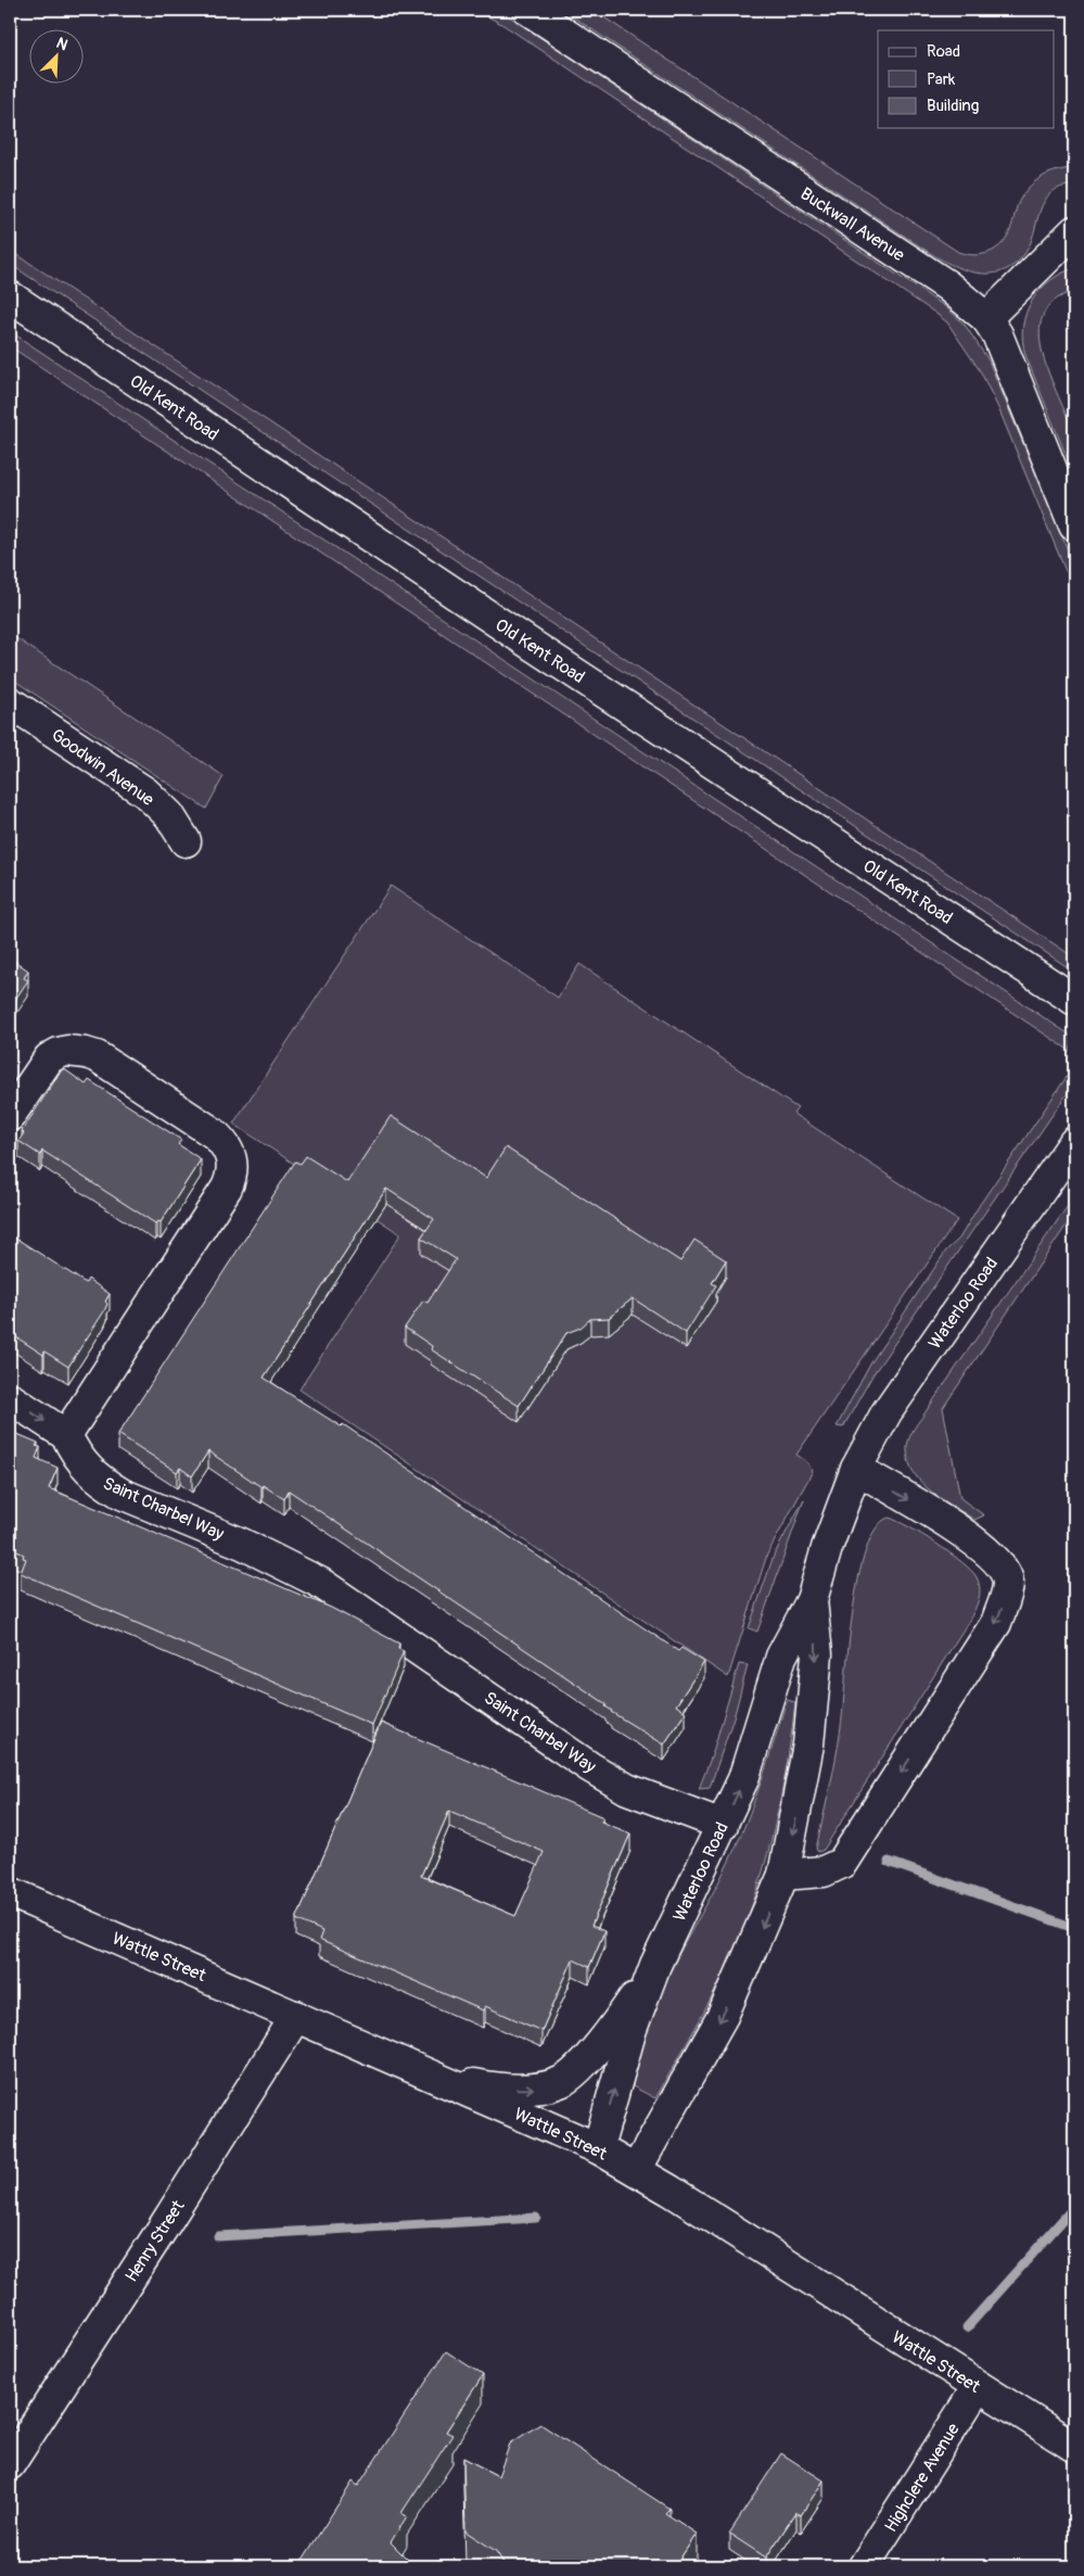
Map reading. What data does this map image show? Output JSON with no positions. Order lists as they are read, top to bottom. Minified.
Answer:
{"streets":{"street":["Buckwall Avenue","Old Kent Road","Goodwin Avenue","Waterloo Road","Saint Charbel Way","Wattle Street","Henry Street","Highclere Avenue"]},"crossings":[["Waterloo Road","Saint Charbel Way"],["Waterloo Road","Wattle Street"],["Wattle Street","Henry Street"],["Wattle Street","Highclere Avenue"]],"legend":["Road","Park","Building"],"north":"top right"}
